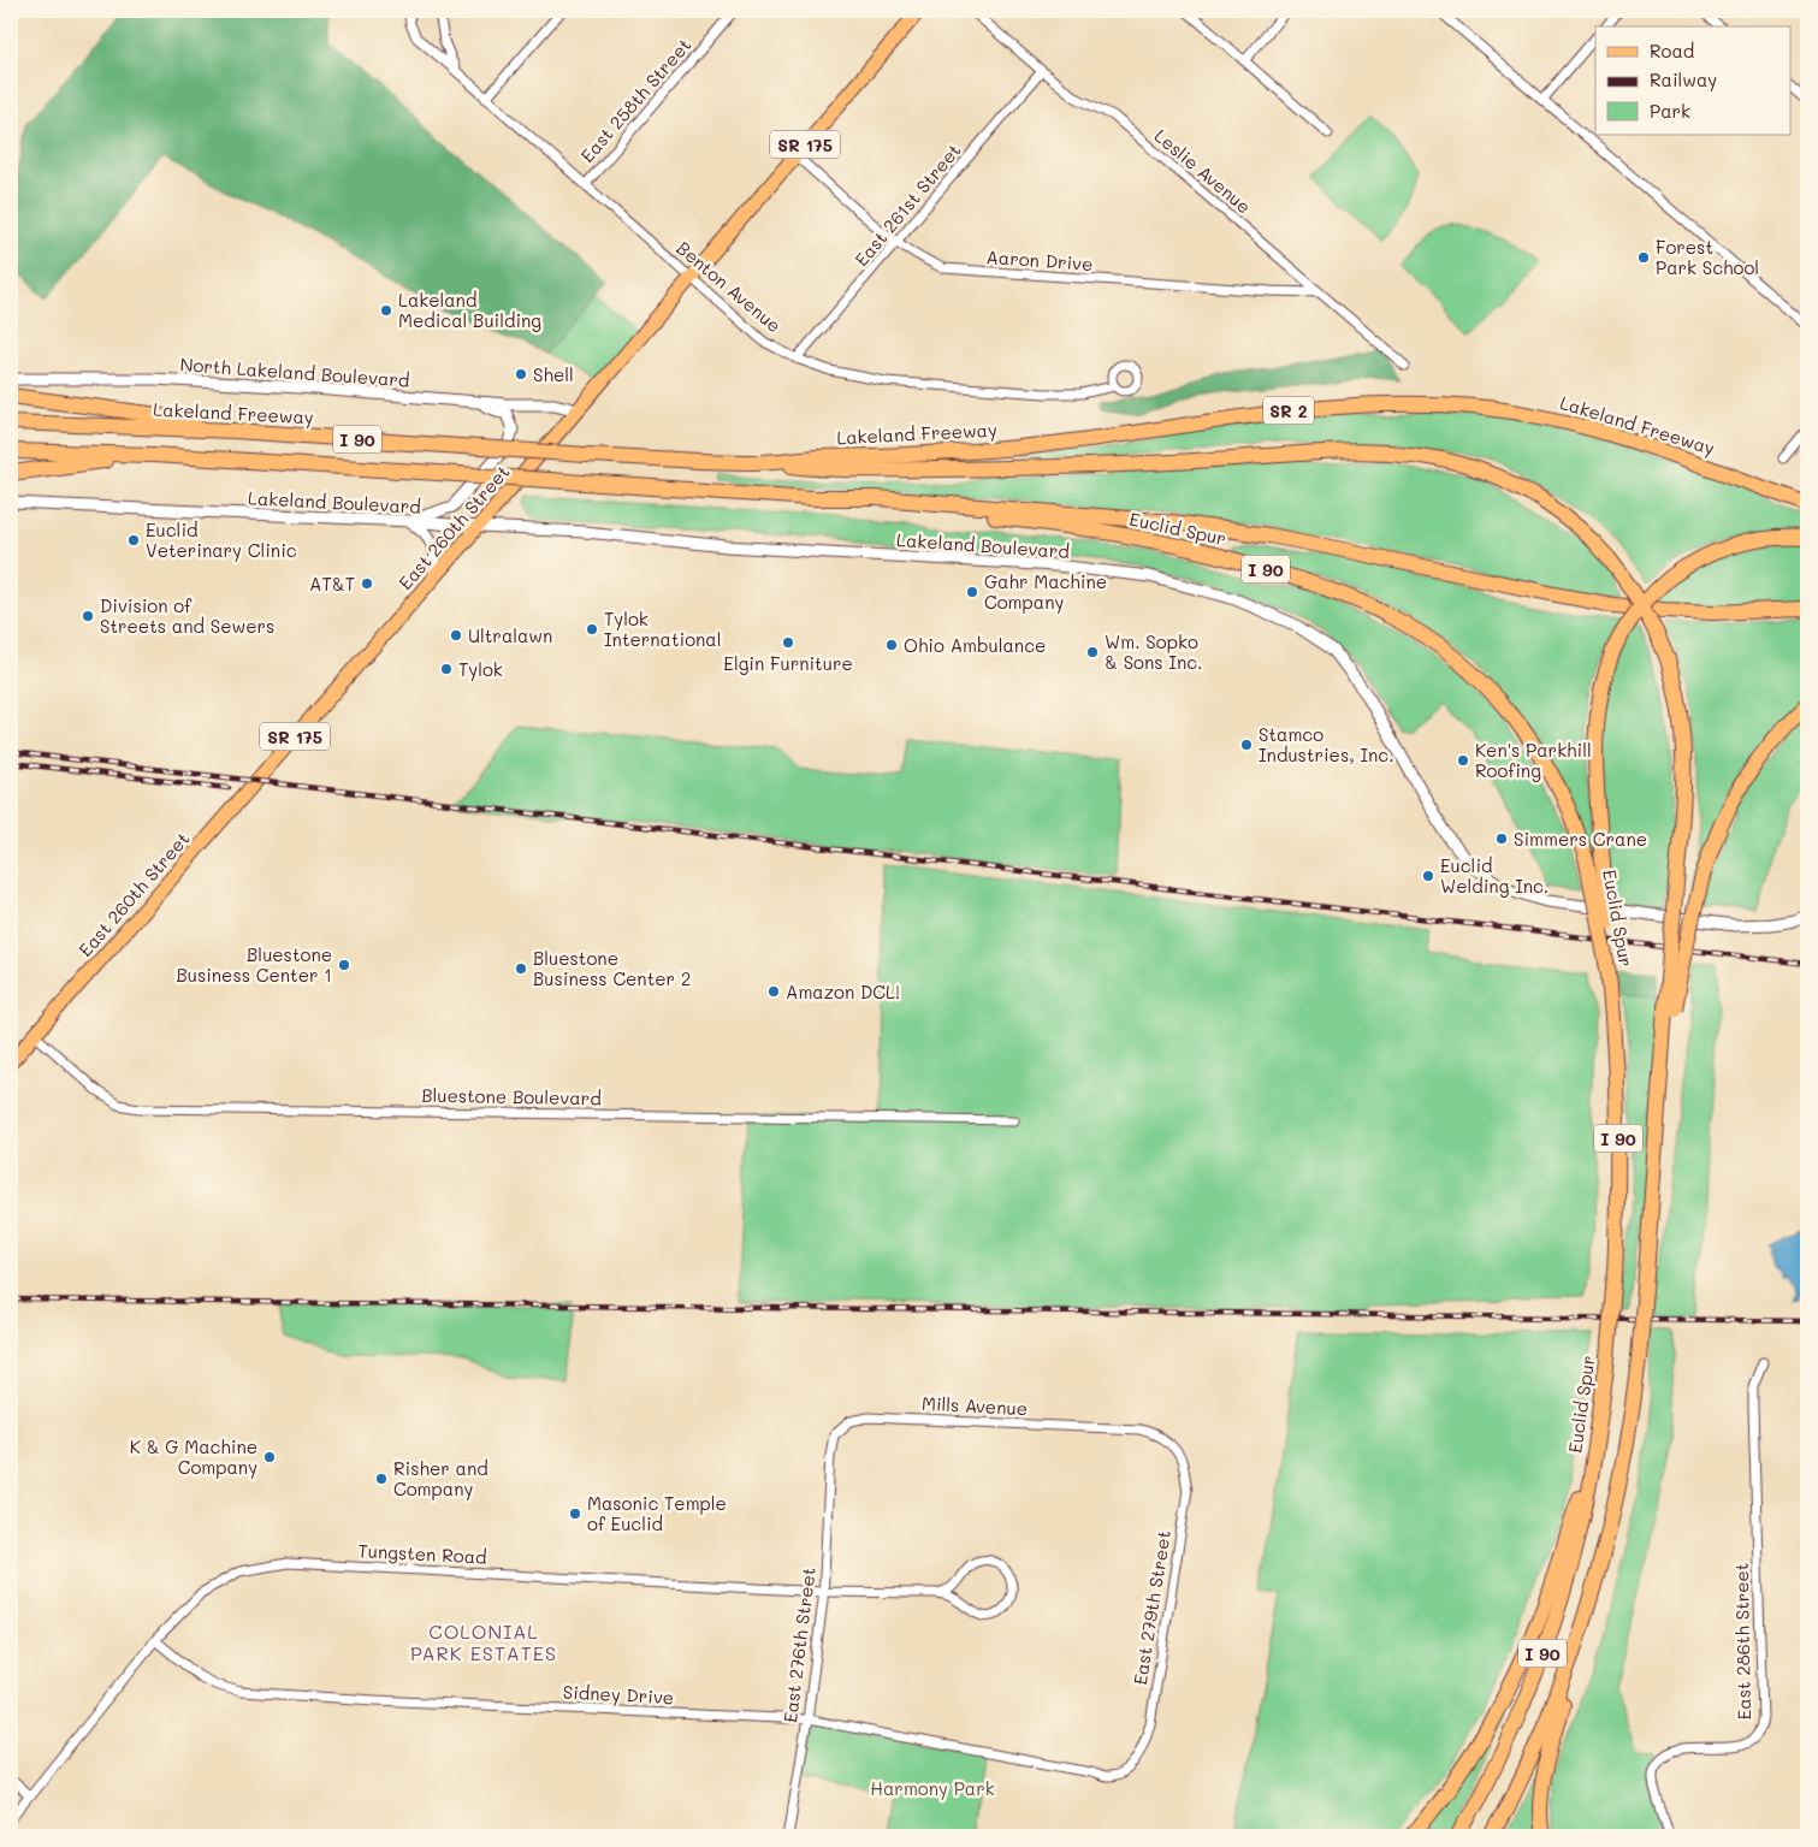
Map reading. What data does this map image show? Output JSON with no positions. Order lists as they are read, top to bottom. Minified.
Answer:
{"streets":{"highway":["SR 2","Lakeland Freeway","I 90","Euclid Spur"],"main road":["SR 175","East 260th Street"],"street":["East 258th Street","Leslie Avenue","East 261st Street","Aaron Drive","Benton Avenue","North Lakeland Boulevard","Lakeland Boulevard","Bluestone Boulevard","Mills Avenue","Tungsten Road","East 279th Street","East 286th Street","East 276th Street","Sidney Drive"]},"crossings":[["East 258th Street","Benton Avenue"],["Leslie Avenue","East 261st Street"],["Leslie Avenue","Aaron Drive"],["East 261st Street","Aaron Drive"],["East 261st Street","Benton Avenue"],["Aaron Drive","East 260th Street"],["Benton Avenue","East 260th Street"],["North Lakeland Boulevard","East 260th Street"],["Lakeland Freeway","I 90"],["I 90","Euclid Spur"],["Lakeland Boulevard","East 260th Street"],["East 260th Street","Bluestone Boulevard"],["Mills Avenue","East 279th Street"],["Mills Avenue","East 276th Street"],["Tungsten Road","East 276th Street"],["Tungsten Road","Sidney Drive"],["East 279th Street","Sidney Drive"],["East 276th Street","Sidney Drive"]],"districts":["COLONIAL PARK ESTATES"],"parks":["Harmony Park"],"places":["Forest Park School","Lakeland Medical Building","Shell","Euclid Veterinary Clinic","AT&T","Gahr Machine Company","Division of Streets and Sewers","Tylok International","Ultralawn","Elgin Furniture","Ohio Ambulance","Wm. Sopko & Sons Inc.","Tylok","Stamco Industries, Inc.","Ken's Parkhill Roofing","Simmers Crane","Euclid Welding Inc.","Bluestone Business Center 1","Bluestone Business Center 2","Amazon DCL!","K & G Machine Company","Risher and Company","Masonic Temple of Euclid"],"legend":["Road","Railway","Park"]}
